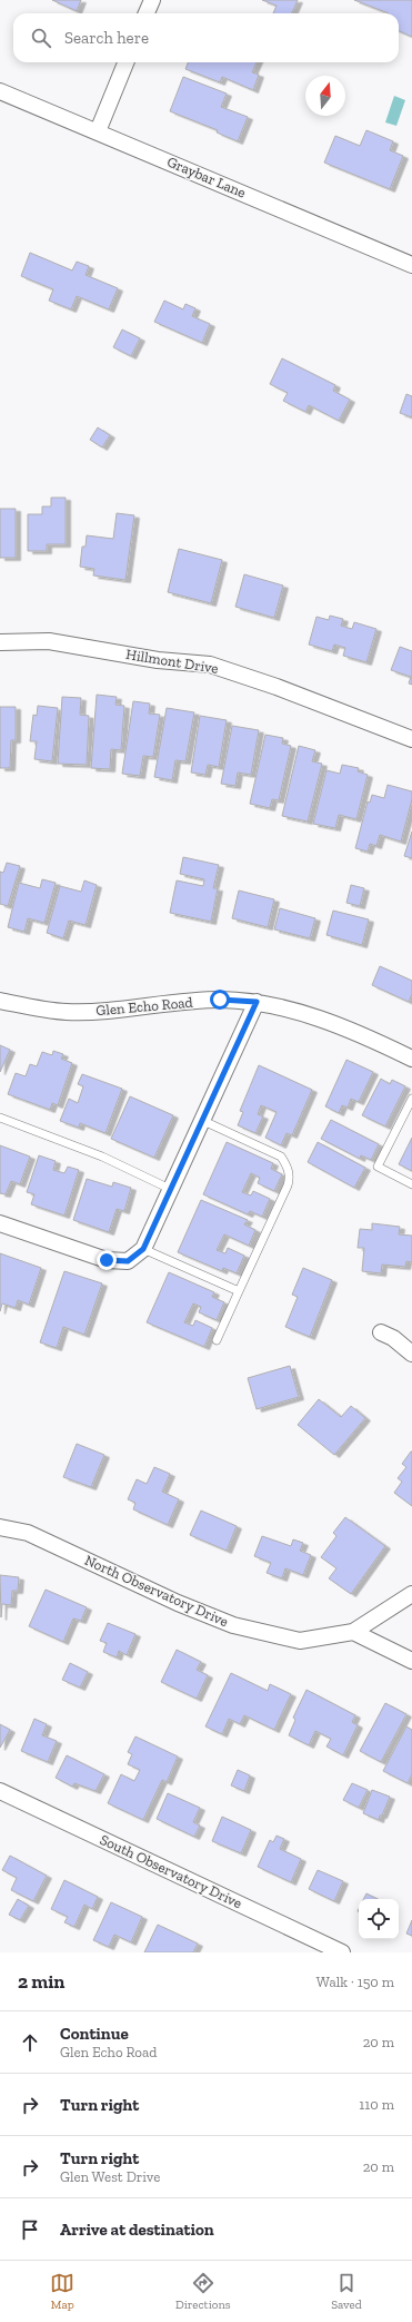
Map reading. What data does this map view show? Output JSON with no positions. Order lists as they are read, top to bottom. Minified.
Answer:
{"streets":{"street":["Graybar Lane","Hillmont Drive","Glen Echo Road","North Observatory Drive","South Observatory Drive"]},"north":"top","page":{"search":"Search here","heading":["2 min","Walk · 150 m"],"list":[["Continue","Glen Echo Road","20 m"],["Turn right","110 m"],["Turn right","Glen West Drive","20 m"],"Arrive at destination"],"nav":["Map","Directions","Saved"]}}
